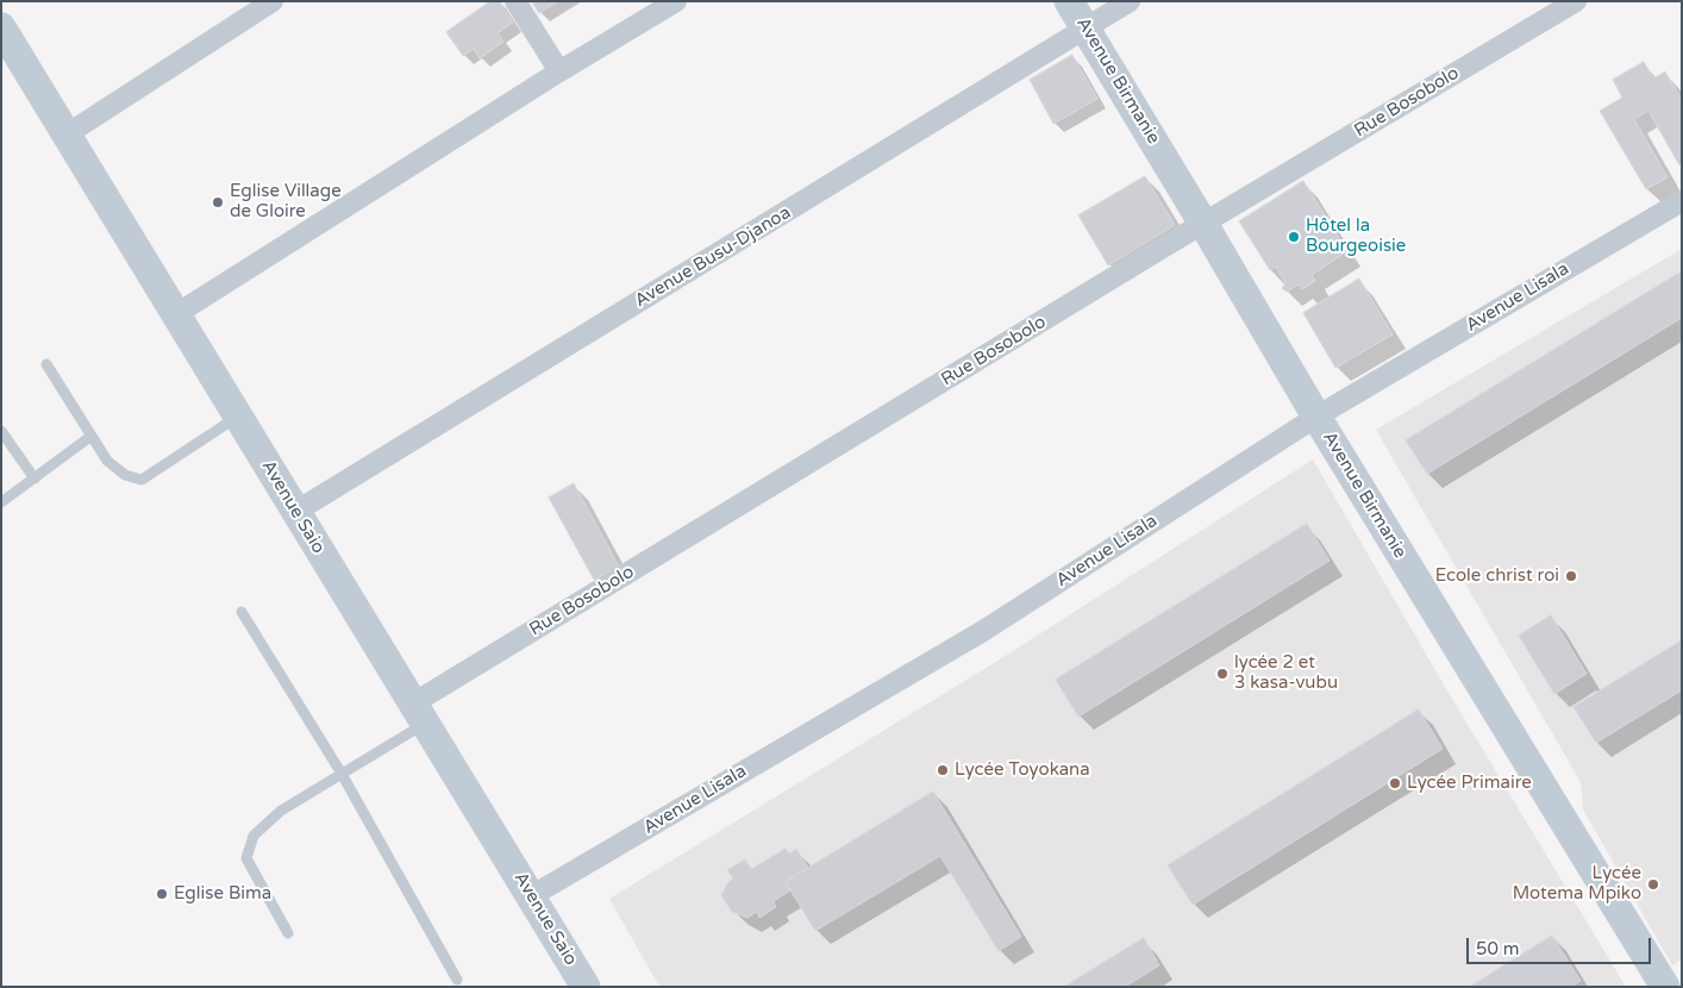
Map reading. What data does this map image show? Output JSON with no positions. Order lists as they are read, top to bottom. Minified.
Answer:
{"streets":{"street":["Avenue Birmanie","Rue Bosobolo","Avenue Busu-Djanoa","Avenue Lisala","Avenue Saio"]},"crossings":[["Avenue Birmanie","Rue Bosobolo"],["Avenue Birmanie","Avenue Busu-Djanoa"],["Avenue Birmanie","Avenue Lisala"],["Rue Bosobolo","Avenue Saio"],["Avenue Busu-Djanoa","Avenue Saio"],["Avenue Lisala","Avenue Saio"]],"places":["Eglise Village de Gloire","Hôtel la Bourgeoisie","Ecole christ roi","lycée 2 et 3 kasa-vubu","Lycée Toyokana","Lycée Primaire","Lycée Motema Mpiko","Eglise Bima"],"scale_bar":"50 m"}
